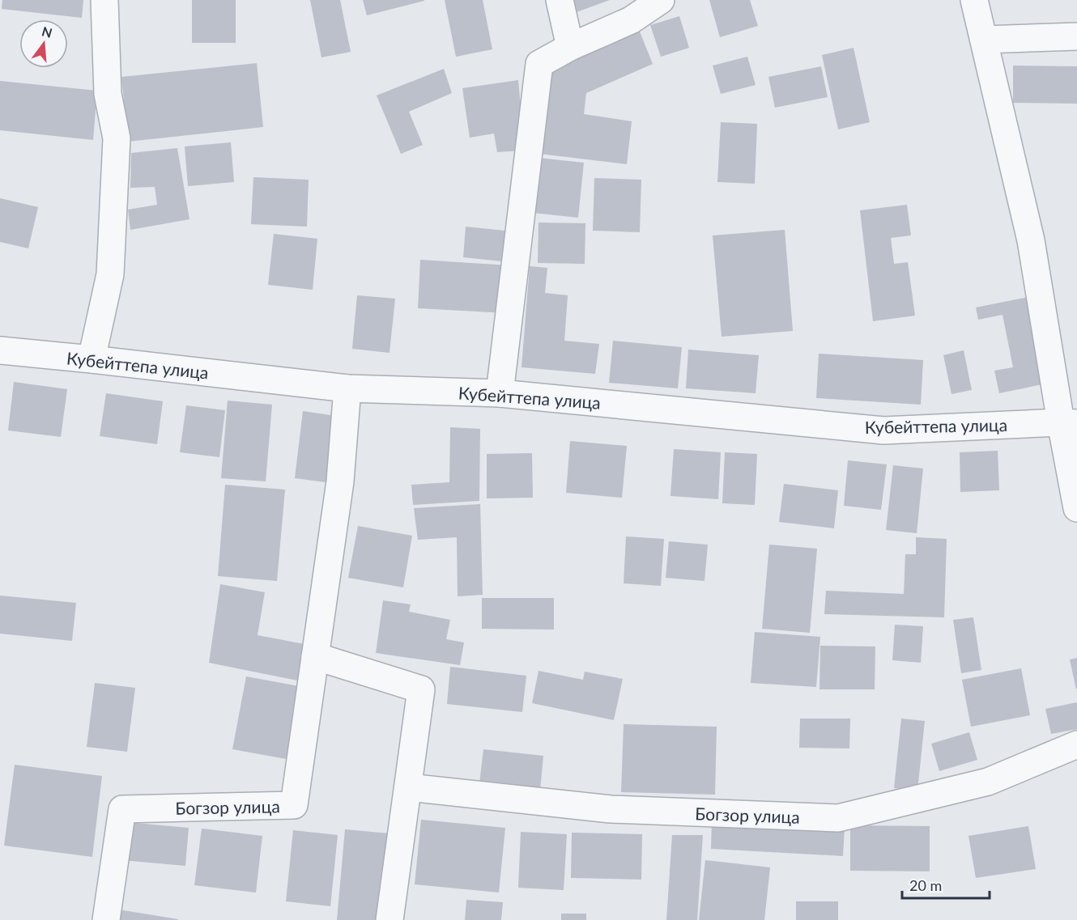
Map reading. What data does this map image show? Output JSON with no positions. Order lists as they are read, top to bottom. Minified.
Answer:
{"streets":{"street":["Кубейттепа улица","Богзор улица"]},"crossings":[["Кубейттепа улица","Богзор улица"]],"scale_bar":"20 m","north":"top"}
